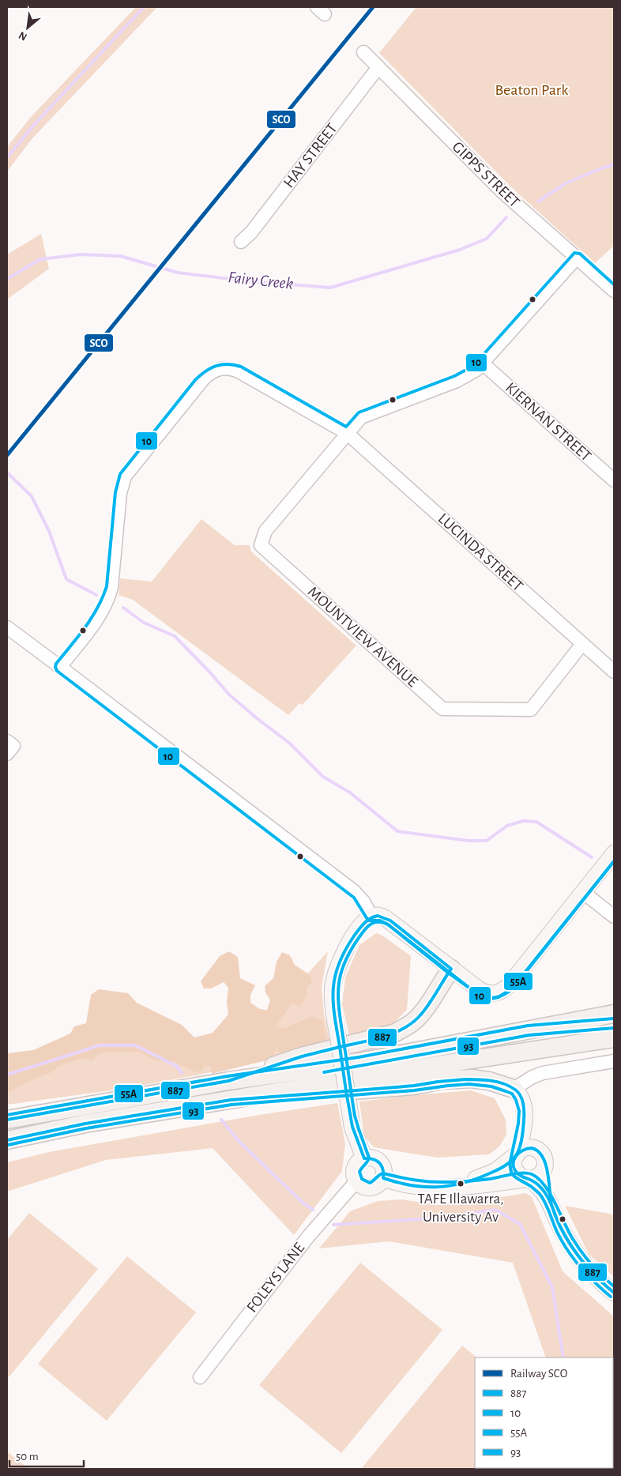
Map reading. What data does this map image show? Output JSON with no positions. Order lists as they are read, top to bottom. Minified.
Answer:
{"streets":{"street":["HAY STREET","GIPPS STREET","KIERNAN STREET","LUCINDA STREET","MOUNTVIEW AVENUE","FOLEYS LANE"]},"crossings":[["HAY STREET","GIPPS STREET"],["LUCINDA STREET","MOUNTVIEW AVENUE"]],"water":["Fairy Creek"],"parks":["Beaton Park"],"places":["TAFE Illawarra, University Av"],"lines":["rail line SCO","transit line 10","transit line 55A","transit line 887","transit line 93"],"legend":["Railway SCO","887","10","55A","93"],"scale_bar":"50 m","north":"bottom left"}
